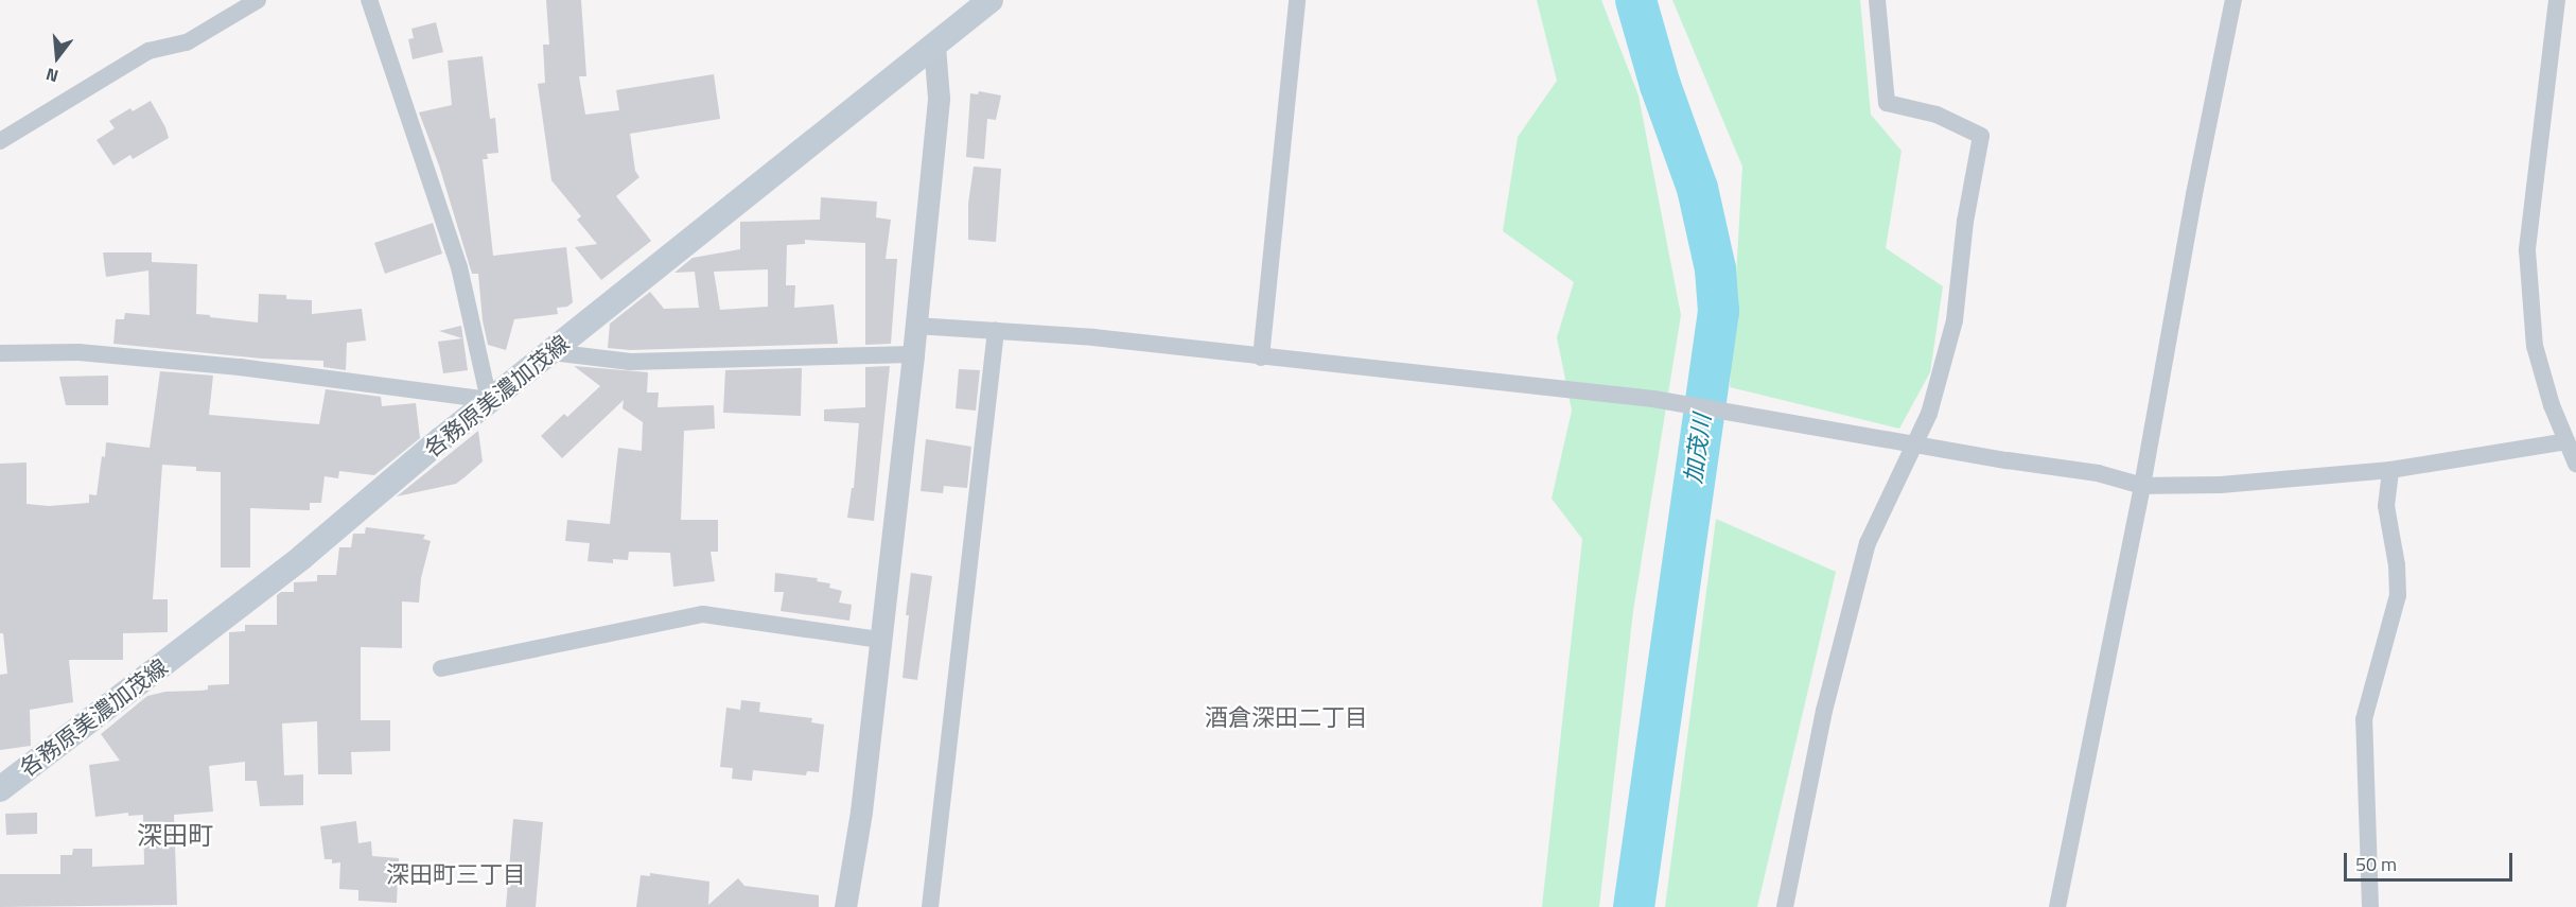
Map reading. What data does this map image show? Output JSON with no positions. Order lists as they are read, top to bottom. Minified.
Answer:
{"streets":{"main road":["各務原美濃加茂線"]},"districts":["酒倉深田二丁目","深田町","深田町三丁目"],"water":["加茂川"],"scale_bar":"50 m","north":"bottom"}
